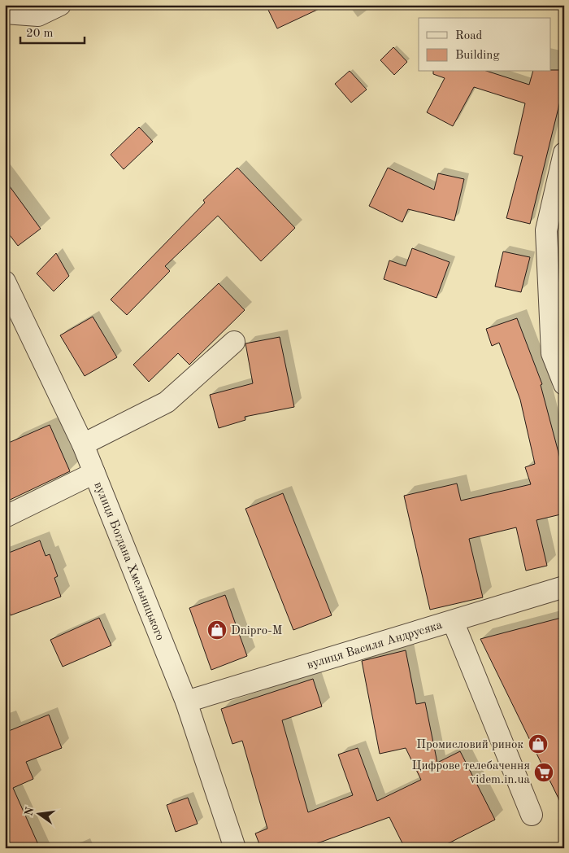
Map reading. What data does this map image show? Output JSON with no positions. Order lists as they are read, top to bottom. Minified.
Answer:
{"streets":{"street":["вулиця Богдана Хмельницького","вулиця Василя Андрусяка"]},"crossings":[["вулиця Богдана Хмельницького","вулиця Василя Андрусяка"]],"places":{"shop":["Dnipro-M","Промисловий ринок"],"supermarket":["Цифрове телебачення videm.in.ua"]},"legend":["Road","Building"],"scale_bar":"20 m","north":"left"}
